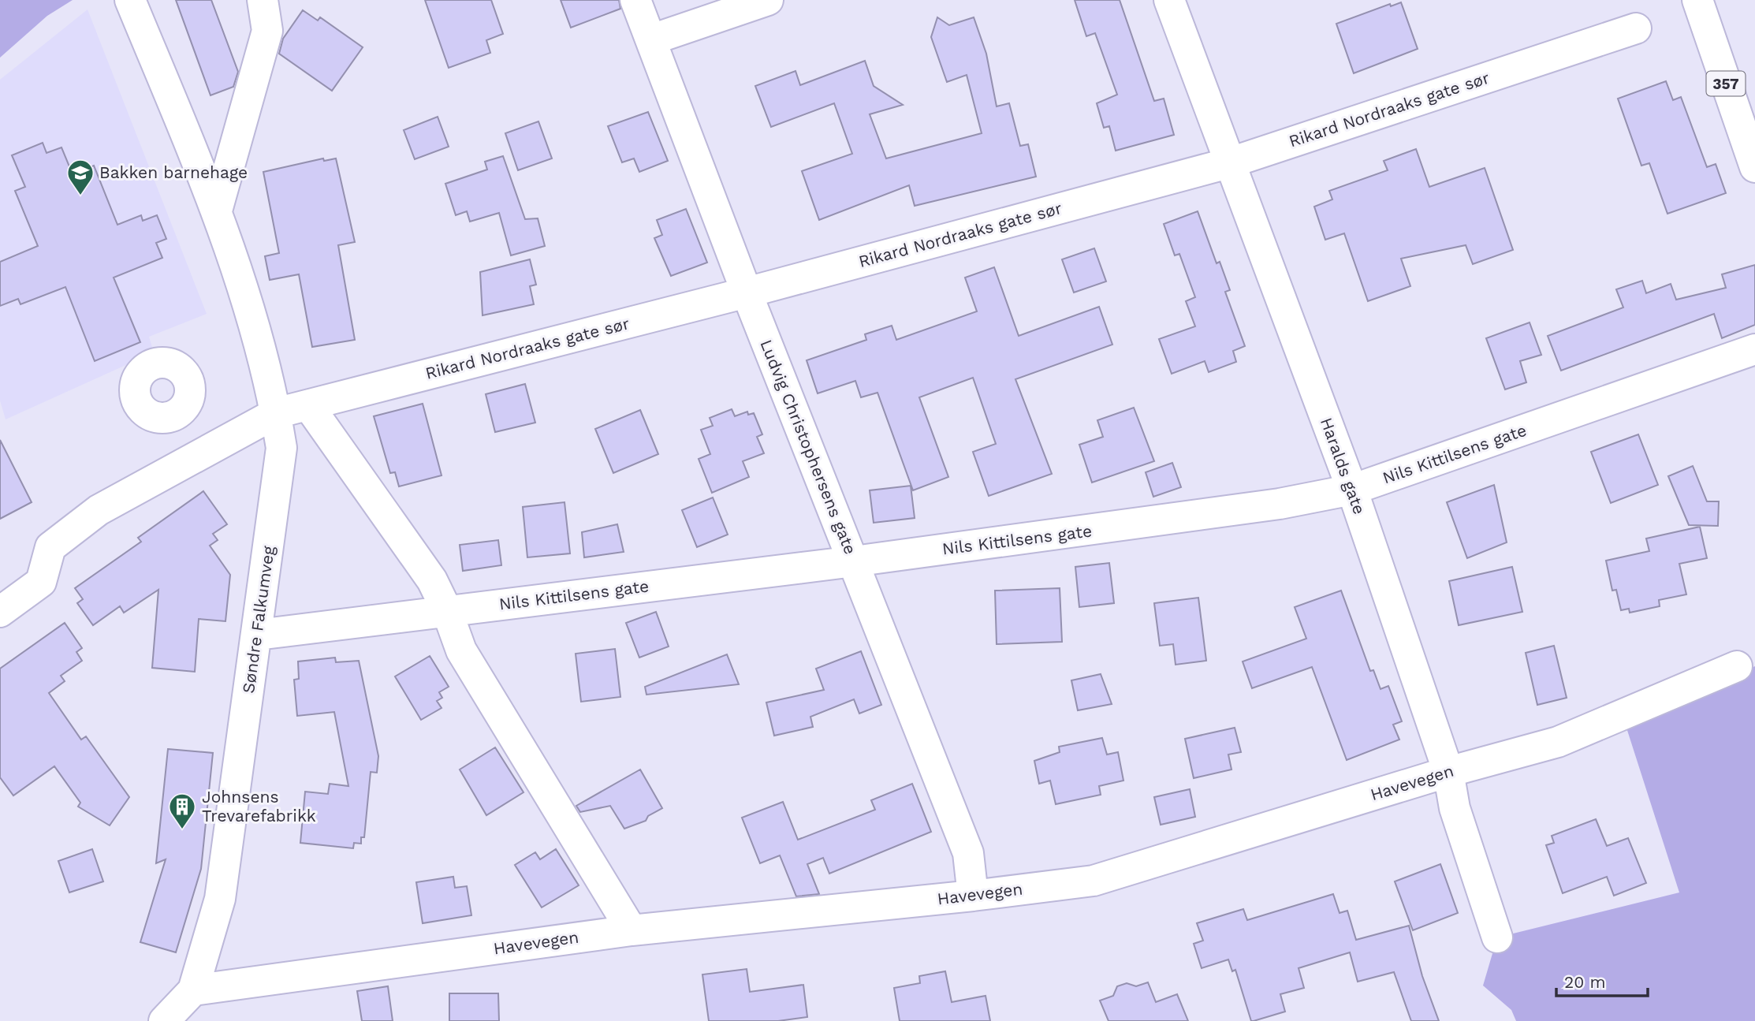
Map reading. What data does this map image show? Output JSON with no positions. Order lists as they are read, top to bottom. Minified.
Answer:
{"streets":{"street":["357","Rikard Nordraaks gate sør","Ludvig Christophersens gate","Nils Kittilsens gate","Haralds gate","Søndre Falkumveg","Havevegen"]},"crossings":[["Rikard Nordraaks gate sør","Ludvig Christophersens gate"],["Rikard Nordraaks gate sør","Haralds gate"],["Rikard Nordraaks gate sør","Søndre Falkumveg"],["Ludvig Christophersens gate","Nils Kittilsens gate"],["Ludvig Christophersens gate","Havevegen"],["Nils Kittilsens gate","Haralds gate"],["Nils Kittilsens gate","Søndre Falkumveg"],["Haralds gate","Havevegen"],["Søndre Falkumveg","Havevegen"]],"places":{"school or university":["Bakken barnehage"],"building":["Johnsens Trevarefabrikk"]},"scale_bar":"20 m"}
